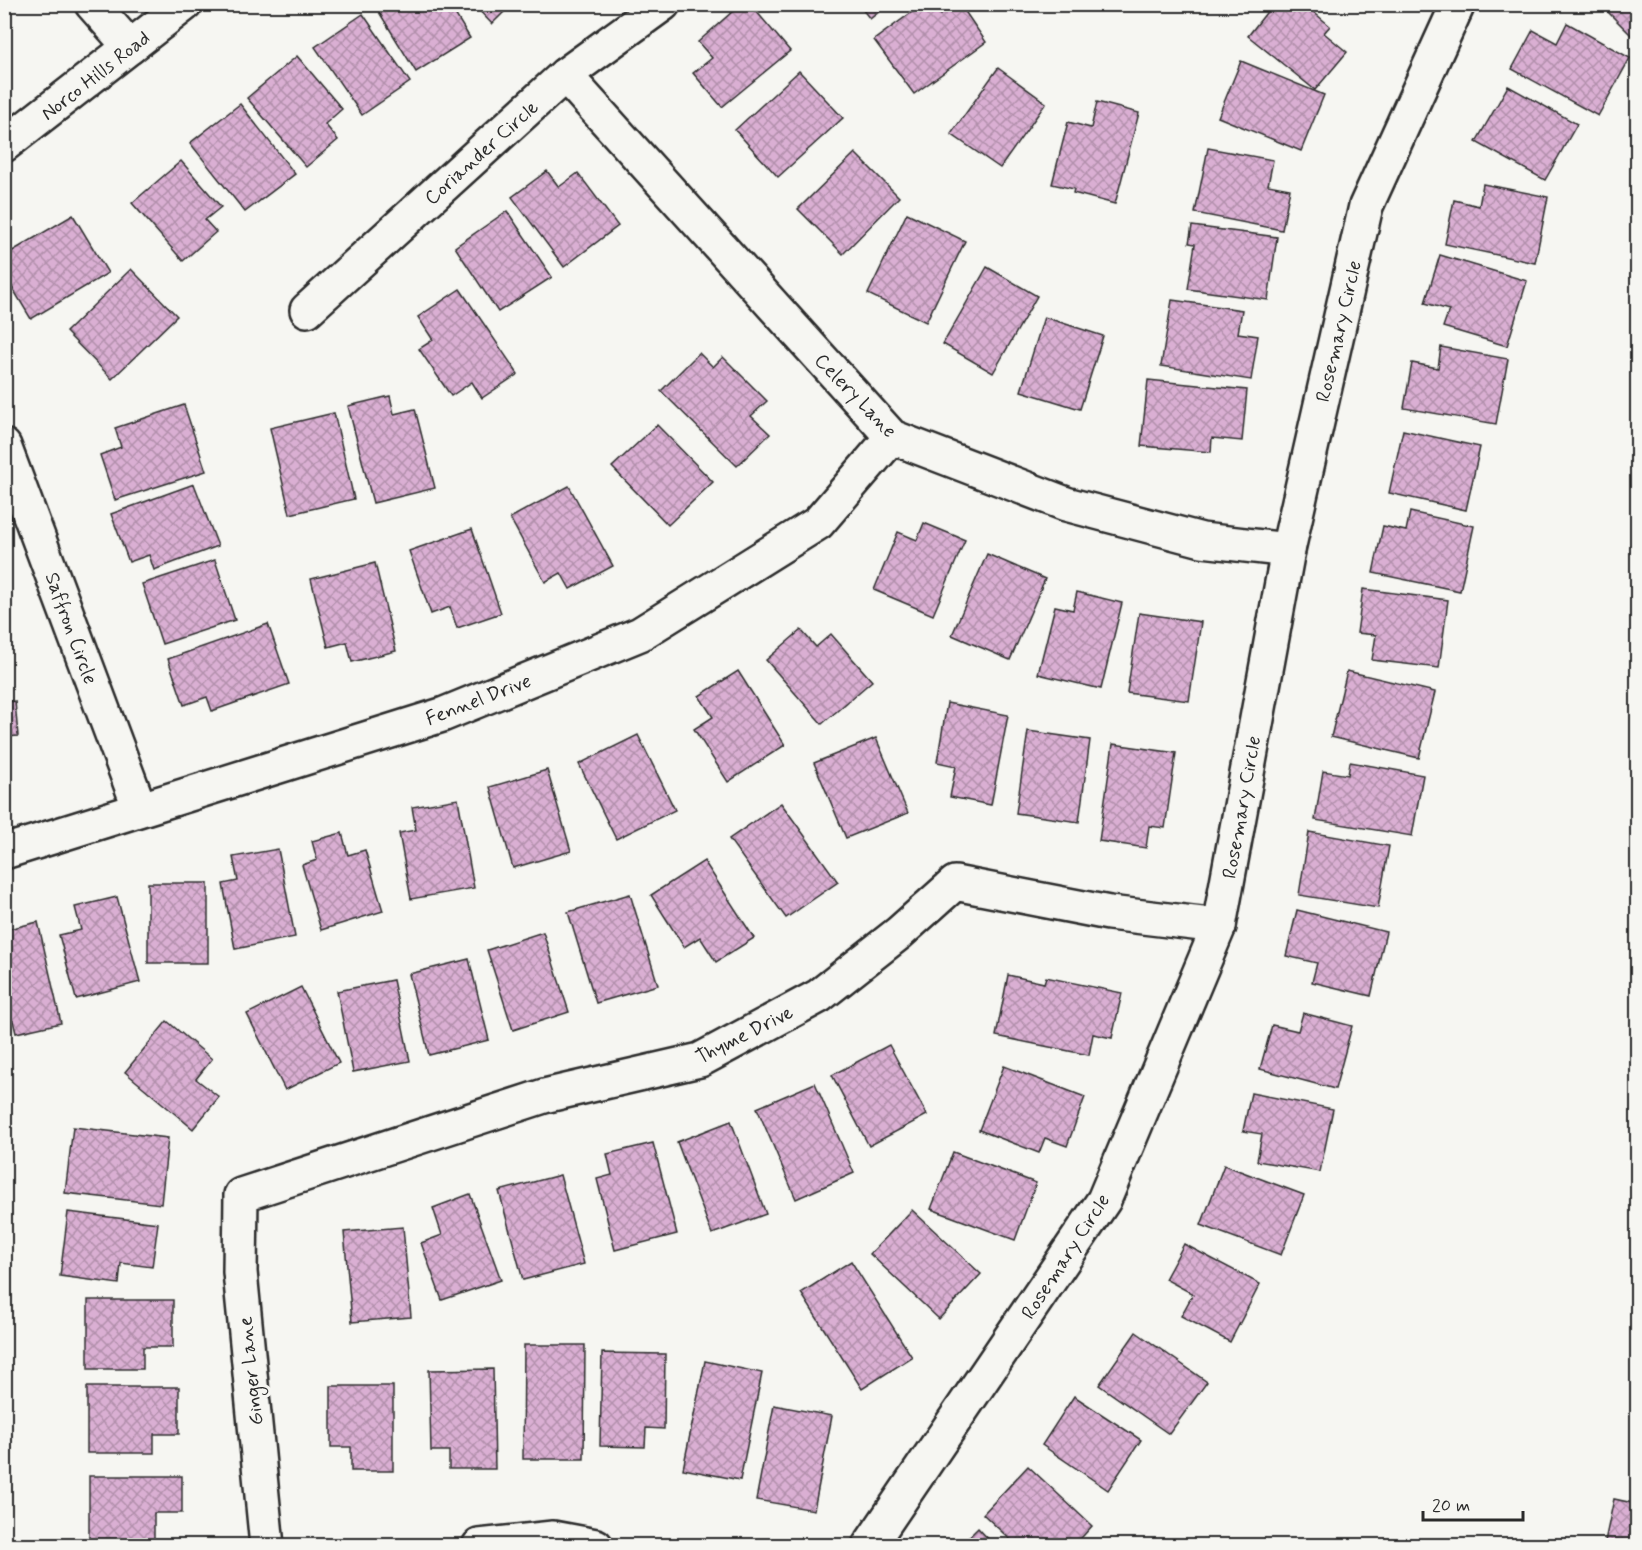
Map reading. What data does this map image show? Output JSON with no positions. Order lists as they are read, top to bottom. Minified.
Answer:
{"streets":{"street":["Norco Hills Road","Coriander Circle","Rosemary Circle","Celery Lane","Saffron Circle","Fennel Drive","Thyme Drive","Ginger Lane"]},"crossings":[["Coriander Circle","Celery Lane"],["Rosemary Circle","Celery Lane"],["Rosemary Circle","Thyme Drive"],["Celery Lane","Fennel Drive"],["Saffron Circle","Fennel Drive"],["Thyme Drive","Ginger Lane"]],"scale_bar":"20 m"}
